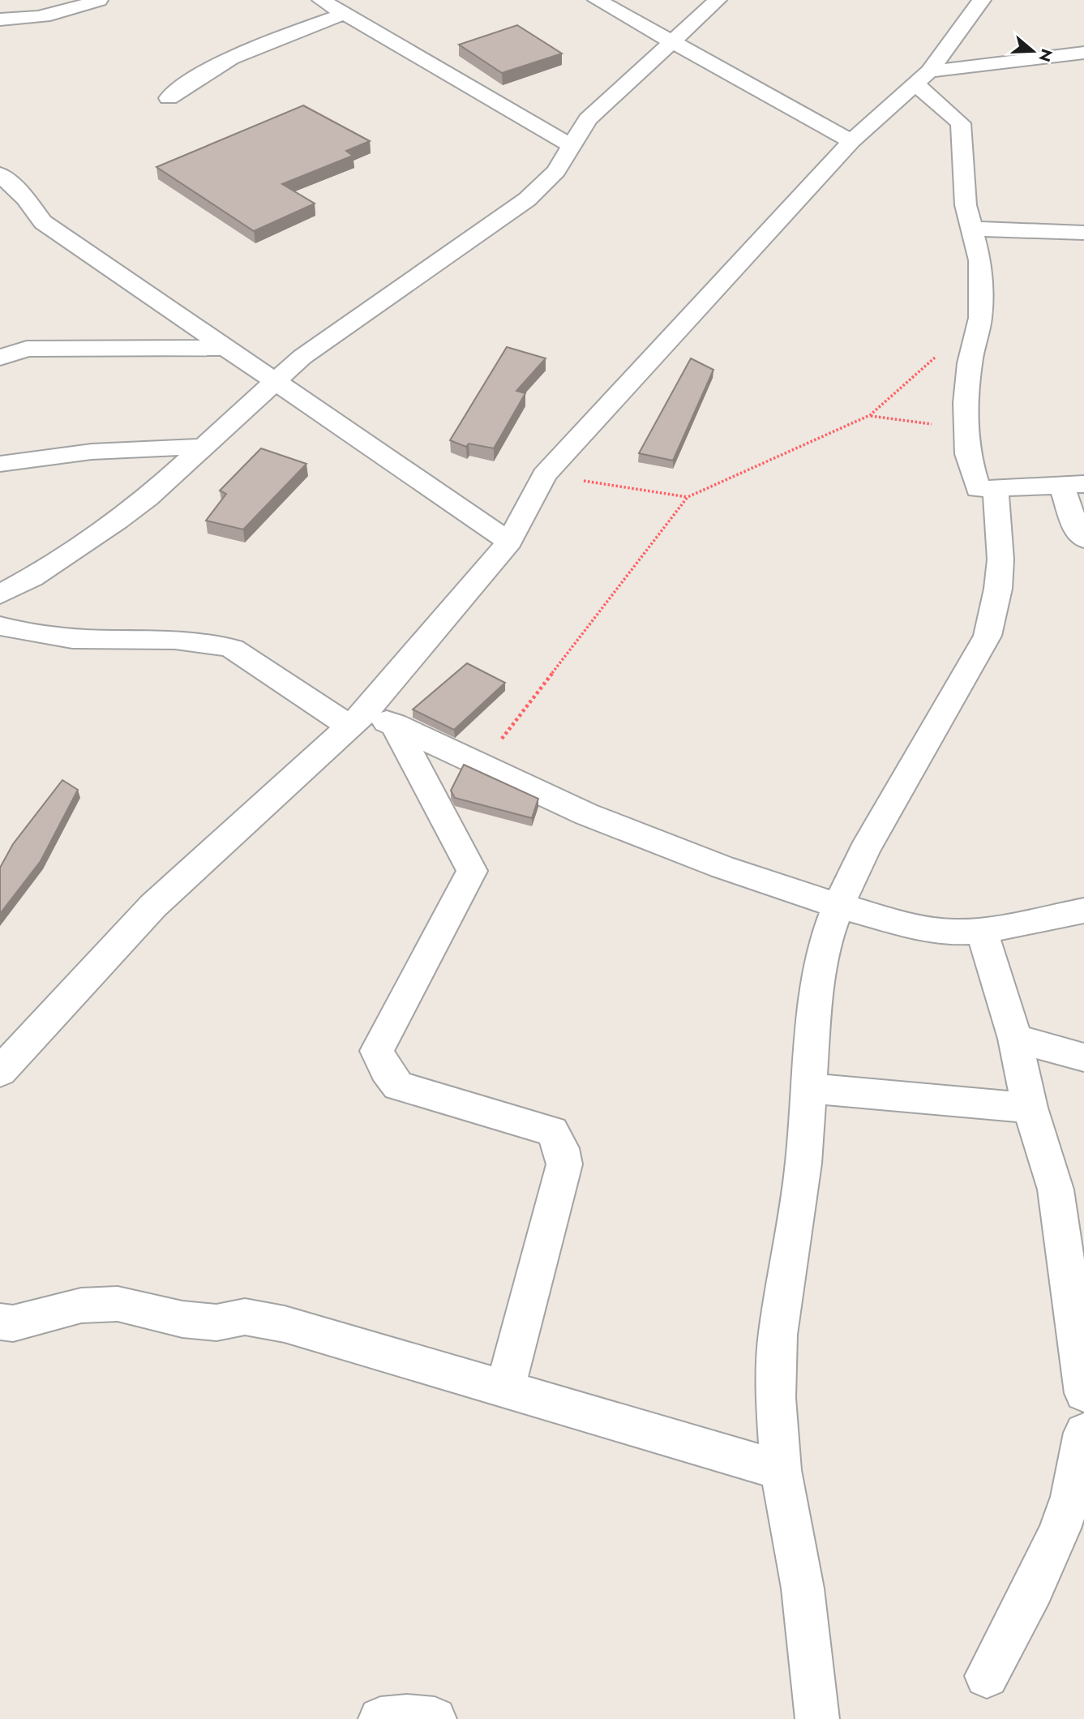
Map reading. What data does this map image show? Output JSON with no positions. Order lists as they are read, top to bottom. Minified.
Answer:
{"north":"right"}
